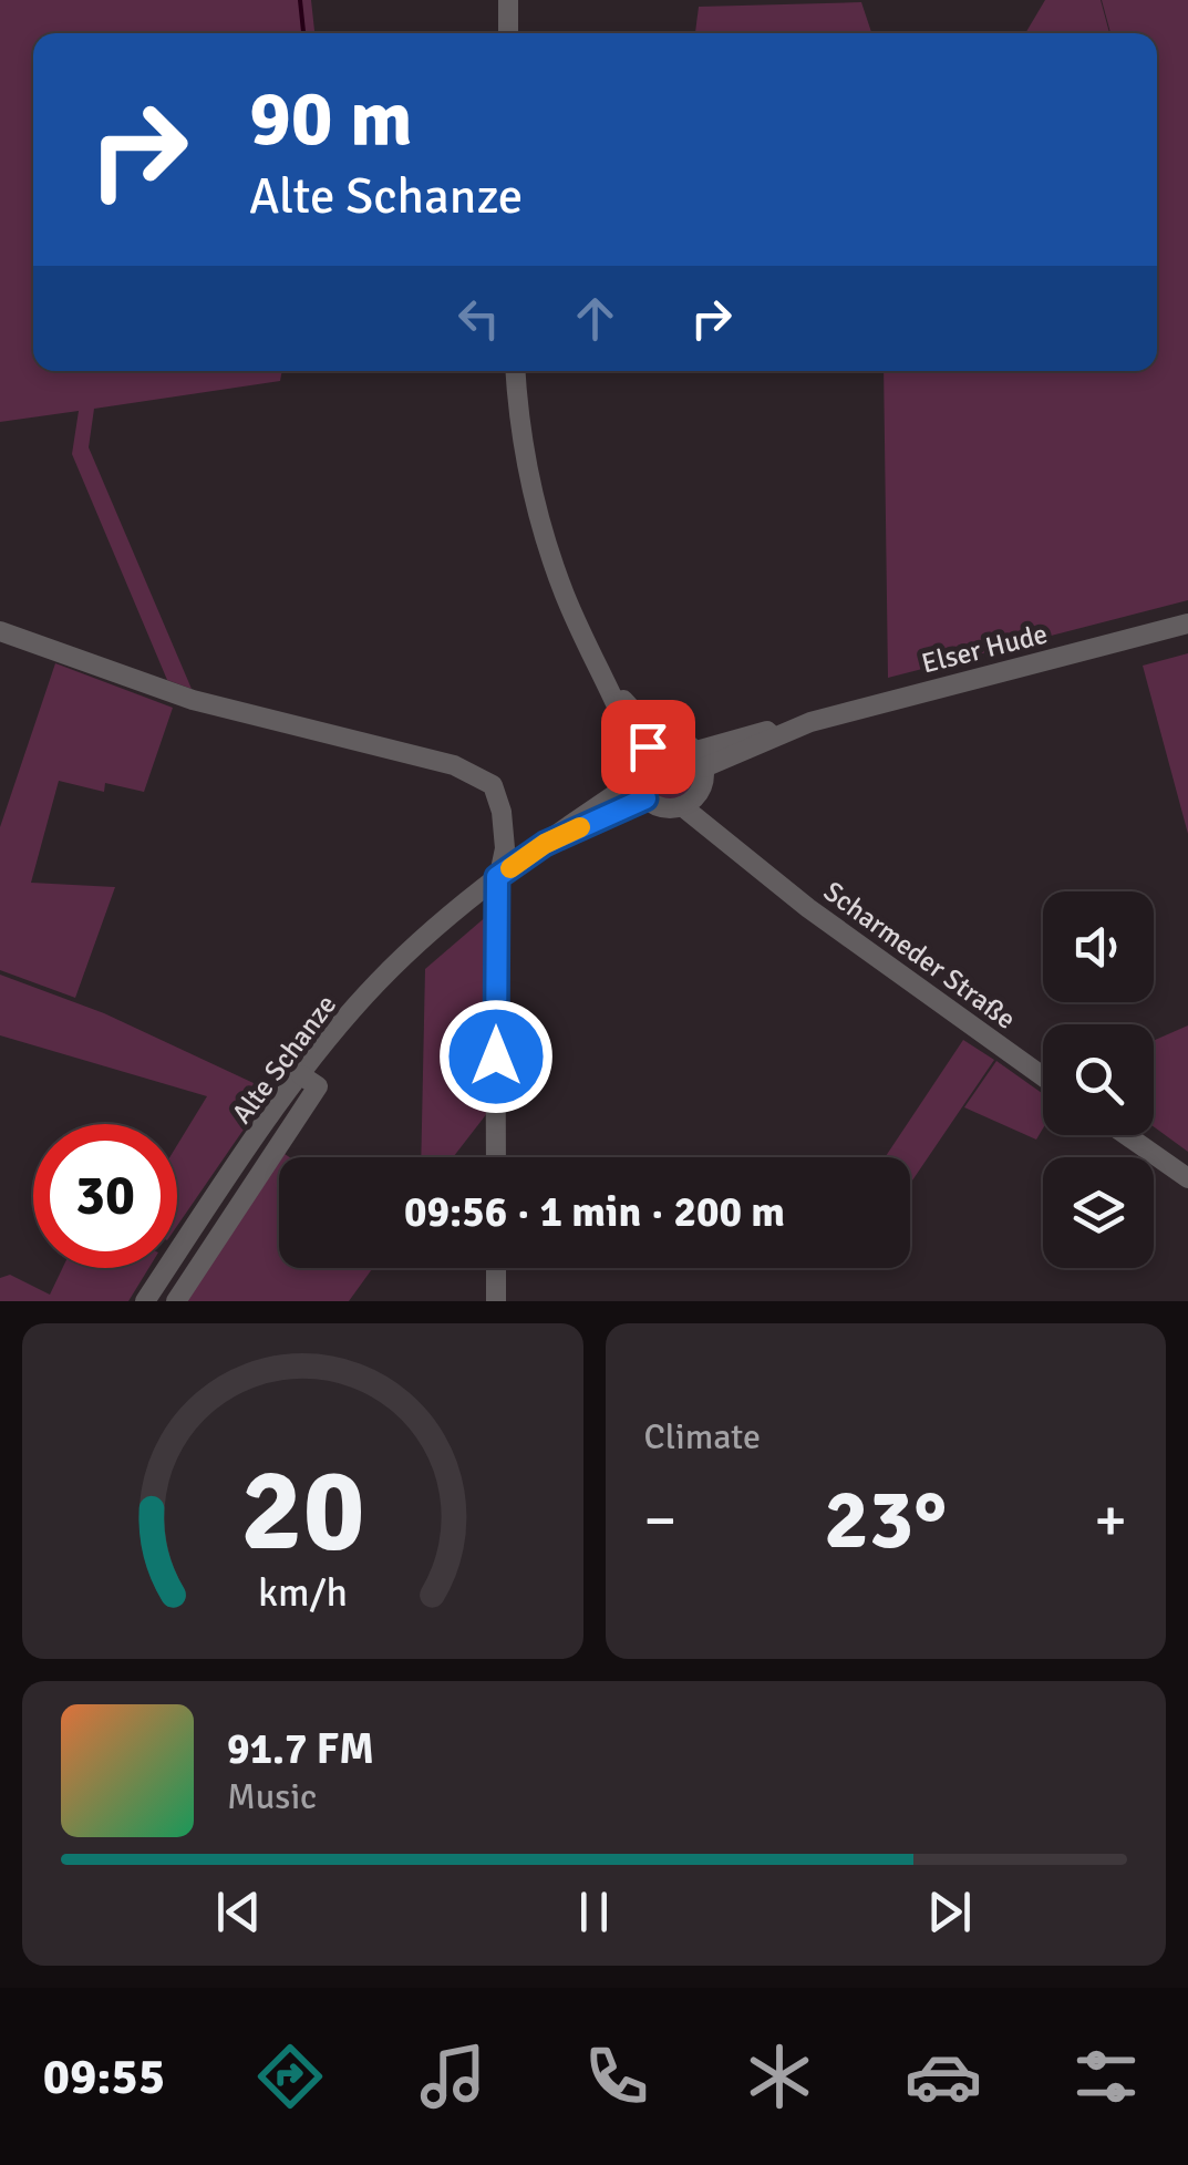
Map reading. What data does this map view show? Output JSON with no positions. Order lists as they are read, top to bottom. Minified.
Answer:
{"streets":{"street":["Elser Hude","Scharmeder Straße","Alte Schanze"]},"crossings":[["Elser Hude","Scharmeder Straße"],["Elser Hude","Alte Schanze"],["Scharmeder Straße","Alte Schanze"]],"page":{"turn":["90 m","Alte Schanze"],"limit":"30","trip":"09:56 · 1 min · 200 m","tile":"Climate","heat":["−","23°","+"],"song":["91.7 FM","Music"],"tabs":"09:55","gauge":["20","km/h"]}}
